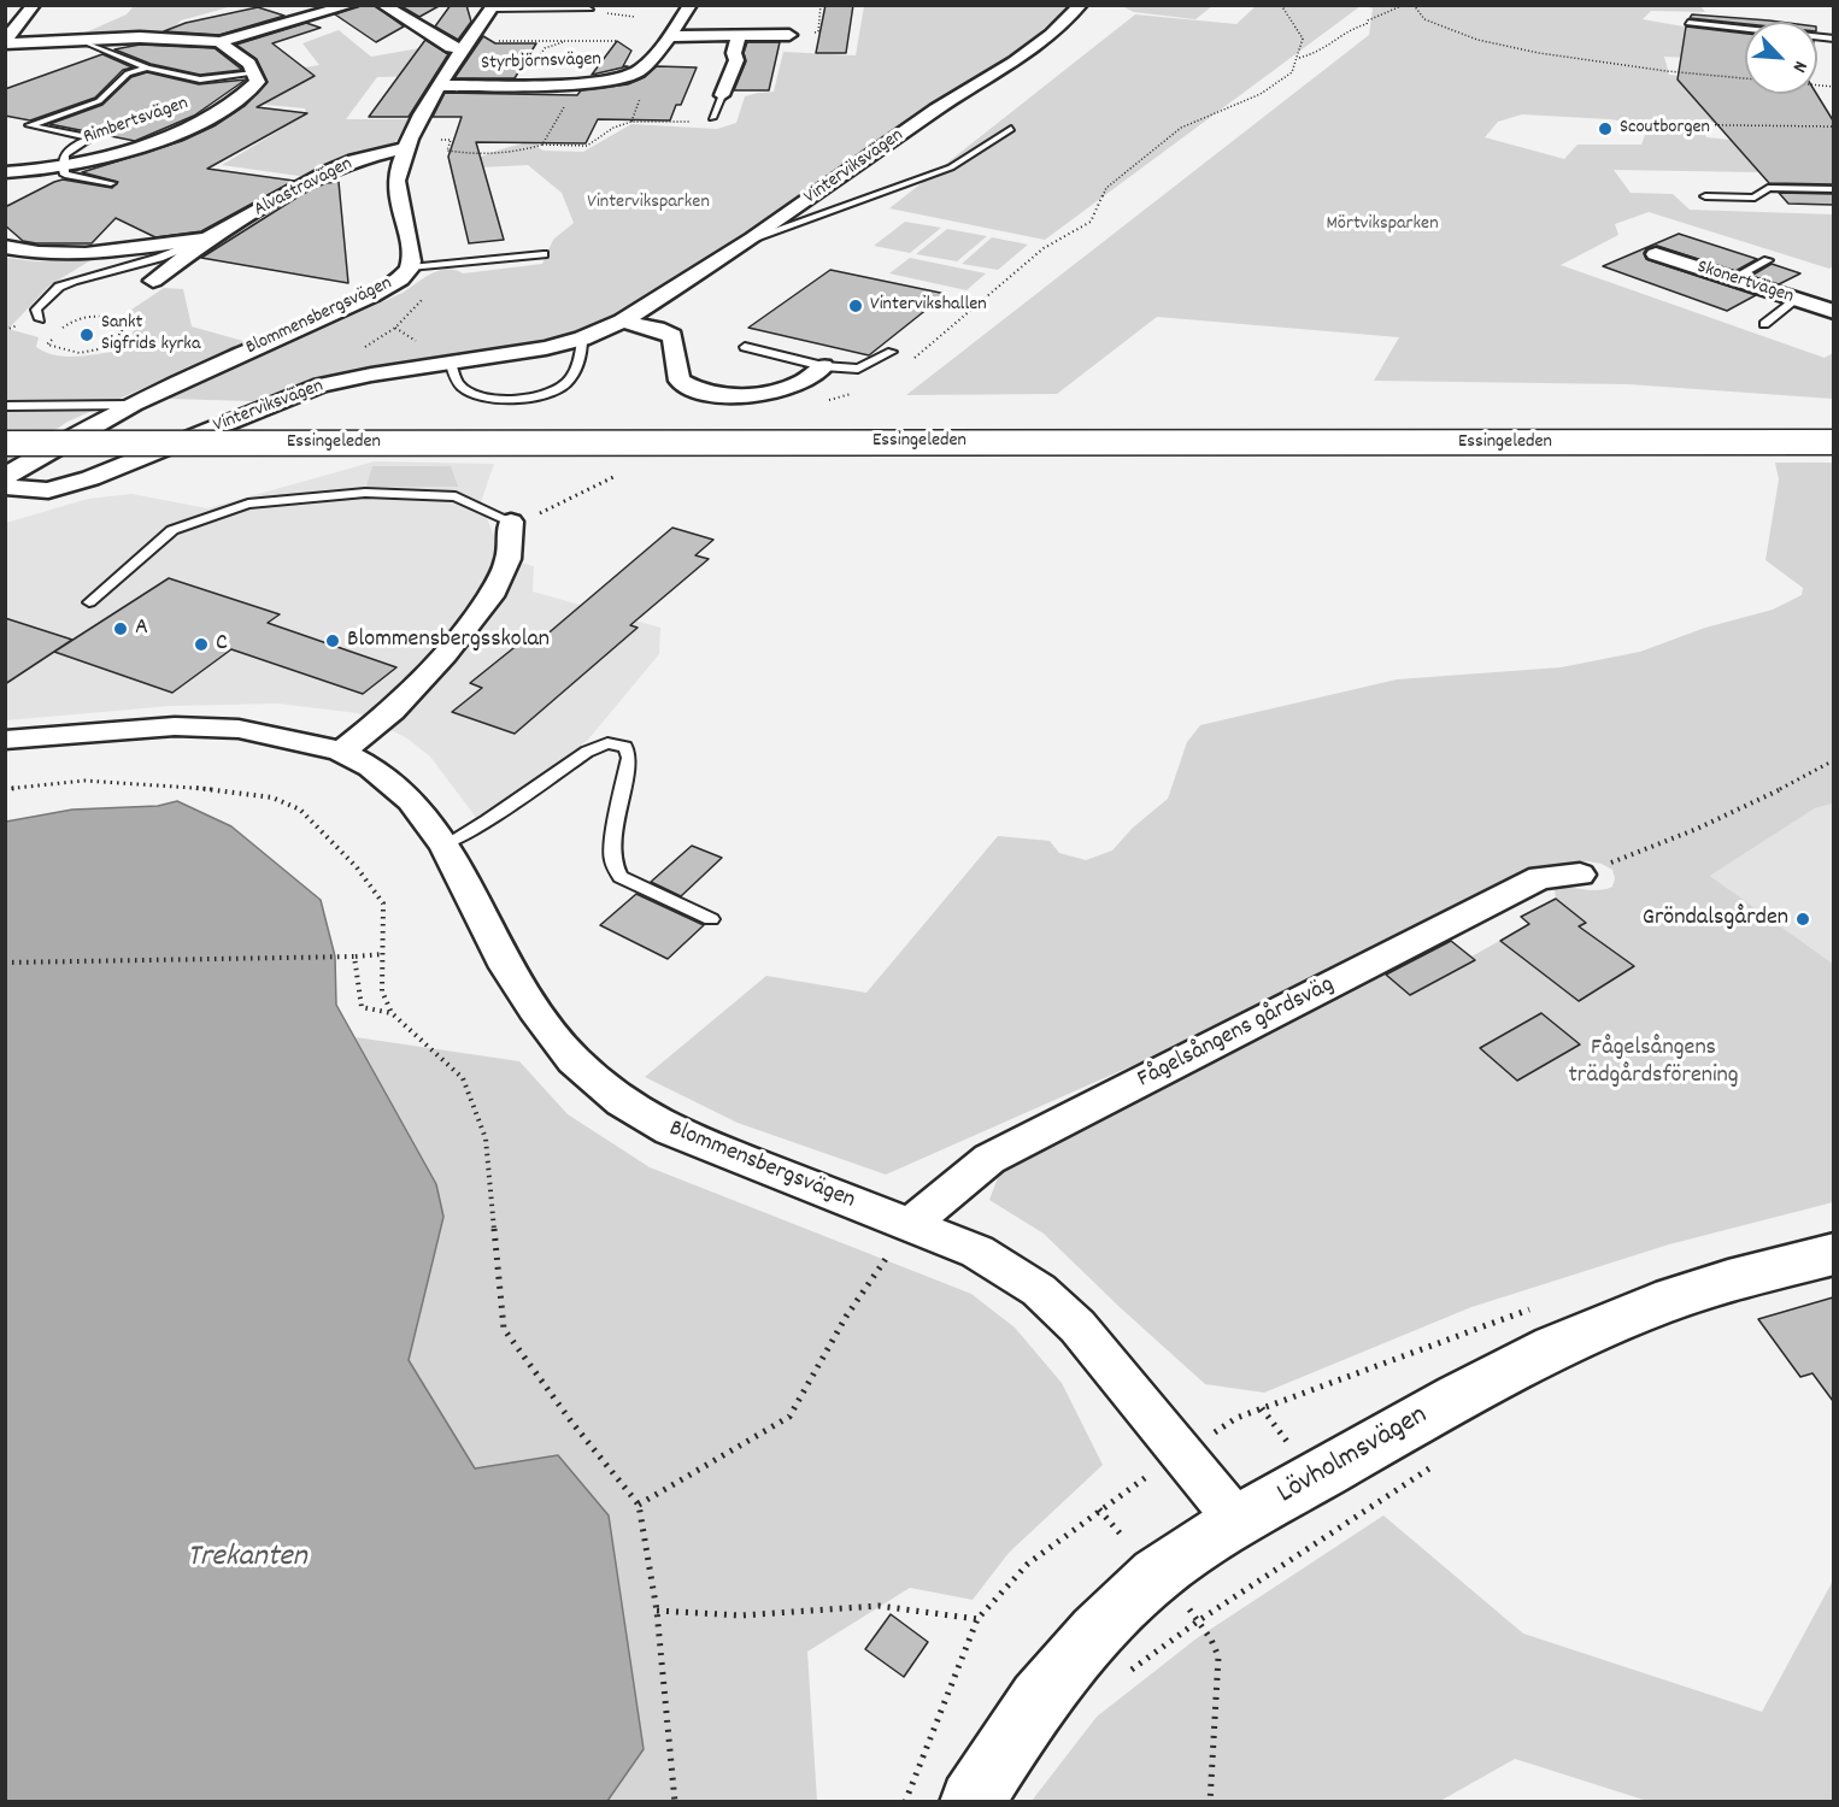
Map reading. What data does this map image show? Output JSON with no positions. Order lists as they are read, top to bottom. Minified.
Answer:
{"streets":{"main road":["Essingeleden","Lövholmsvägen"],"street":["Styrbjörnsvägen","Rimbertsvägen","Vinterviksvägen","Alvastravägen","Skonertvägen","Blommensbergsvägen","Fågelsångens gårdsväg"]},"crossings":[["Styrbjörnsvägen","Blommensbergsvägen"],["Alvastravägen","Blommensbergsvägen"],["Blommensbergsvägen","Fågelsångens gårdsväg"],["Blommensbergsvägen","Lövholmsvägen"]],"water":["Trekanten"],"parks":["Vinterviksparken","Mörtviksparken","Fågelsångens trädgårdsförening"],"places":["Scoutborgen","Vintervikshallen","Sankt Sigfrids kyrka","A","Blommensbergsskolan","C","Gröndalsgården"],"north":"bottom right"}
